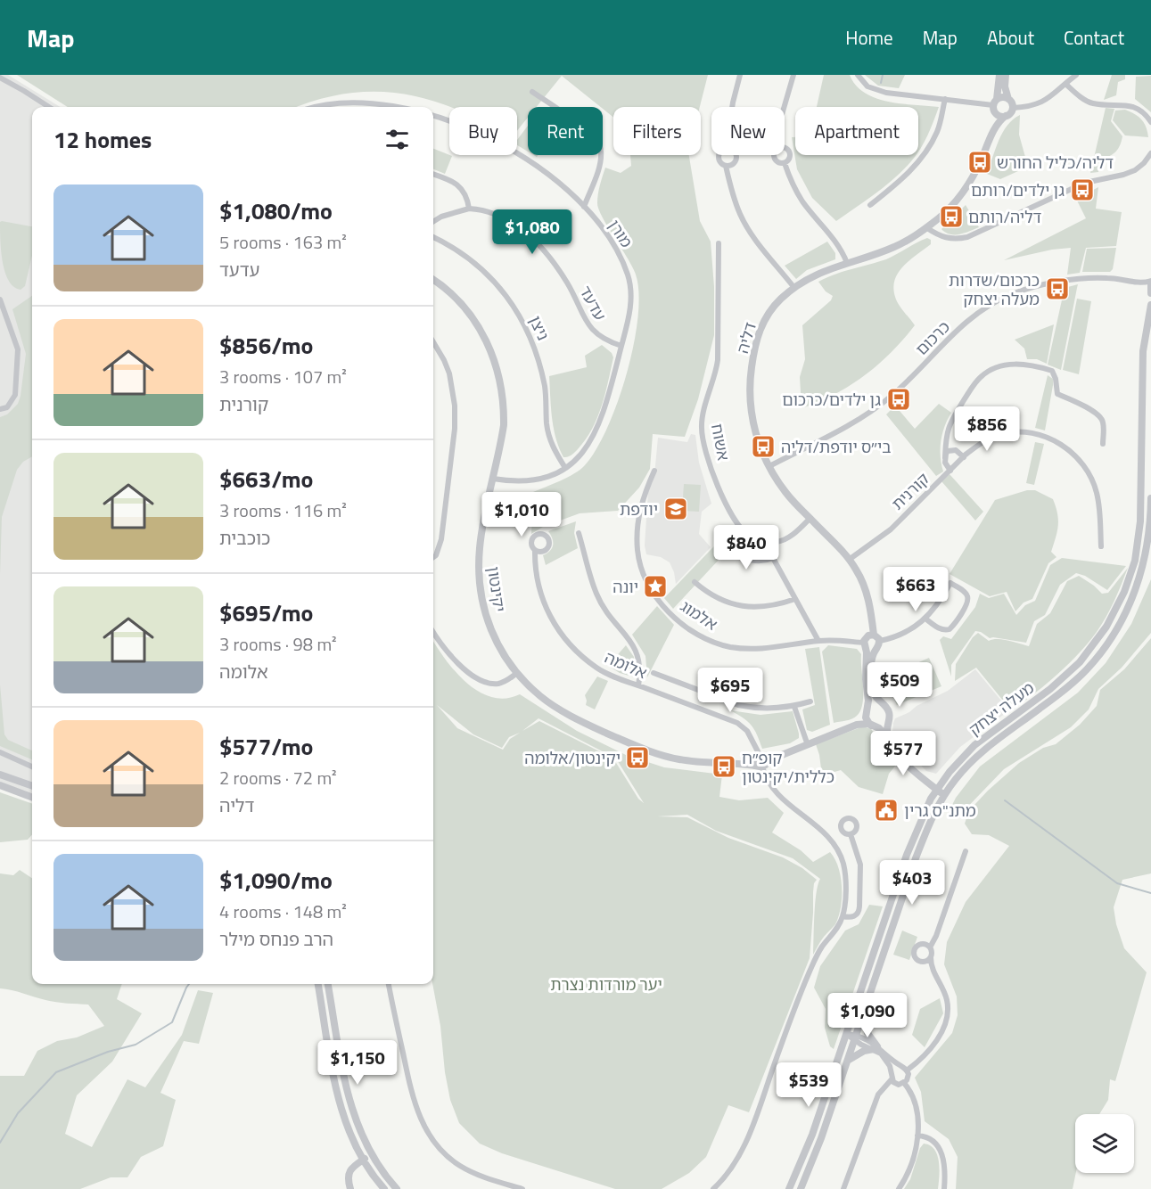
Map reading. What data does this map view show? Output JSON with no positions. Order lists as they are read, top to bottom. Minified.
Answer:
{"streets":{"street":["מורן","עדעד","ניצן","דליה","כרכום","אשוח","קורנית","יקינטון","אלמוג","אלומה","מעלה יצחק"]},"crossings":[["מורן","עדעד"],["מורן","ניצן"],["מורן","יקינטון"],["דליה","כרכום"],["דליה","קורנית"],["דליה","אלמוג"],["יקינטון","אלומה"]],"parks":["יער מורדות נצרת"],"places":{"bus stop":["דליה/כליל החורש","גן ילדים/רותם","דליה/רותם","כרכום/שדרות מעלה יצחק","גן ילדים/כרכום","בי״ס יודפת/דליה","יקינטון/אלומה","קופ״ח כללית/יקינטון"],"school or university":["יודפת"],"place":["יונה"],"public building":["מתנ\"ס גרין"]},"page":{"header":"Map","nav":["Home","Map","About","Contact"],"chip":["Buy","Rent","Filters","New","Apartment"],"heading":"12 homes","list":[{"name":"$1,080/mo","note":"5 rooms · 163 m² · עדעד"},{"name":"$856/mo","note":"3 rooms · 107 m² · קורנית"},{"name":"$663/mo","note":"3 rooms · 116 m² · כוכבית"},{"name":"$695/mo","note":"3 rooms · 98 m² · אלומה"},{"name":"$577/mo","note":"2 rooms · 72 m² · דליה"},{"name":"$1,090/mo","note":"4 rooms · 148 m² · הרב פנחס מילר"}],"price":["$1,080","$856","$1,010","$840","$663","$509","$695","$577","$403","$1,090","$1,150","$539"]}}
